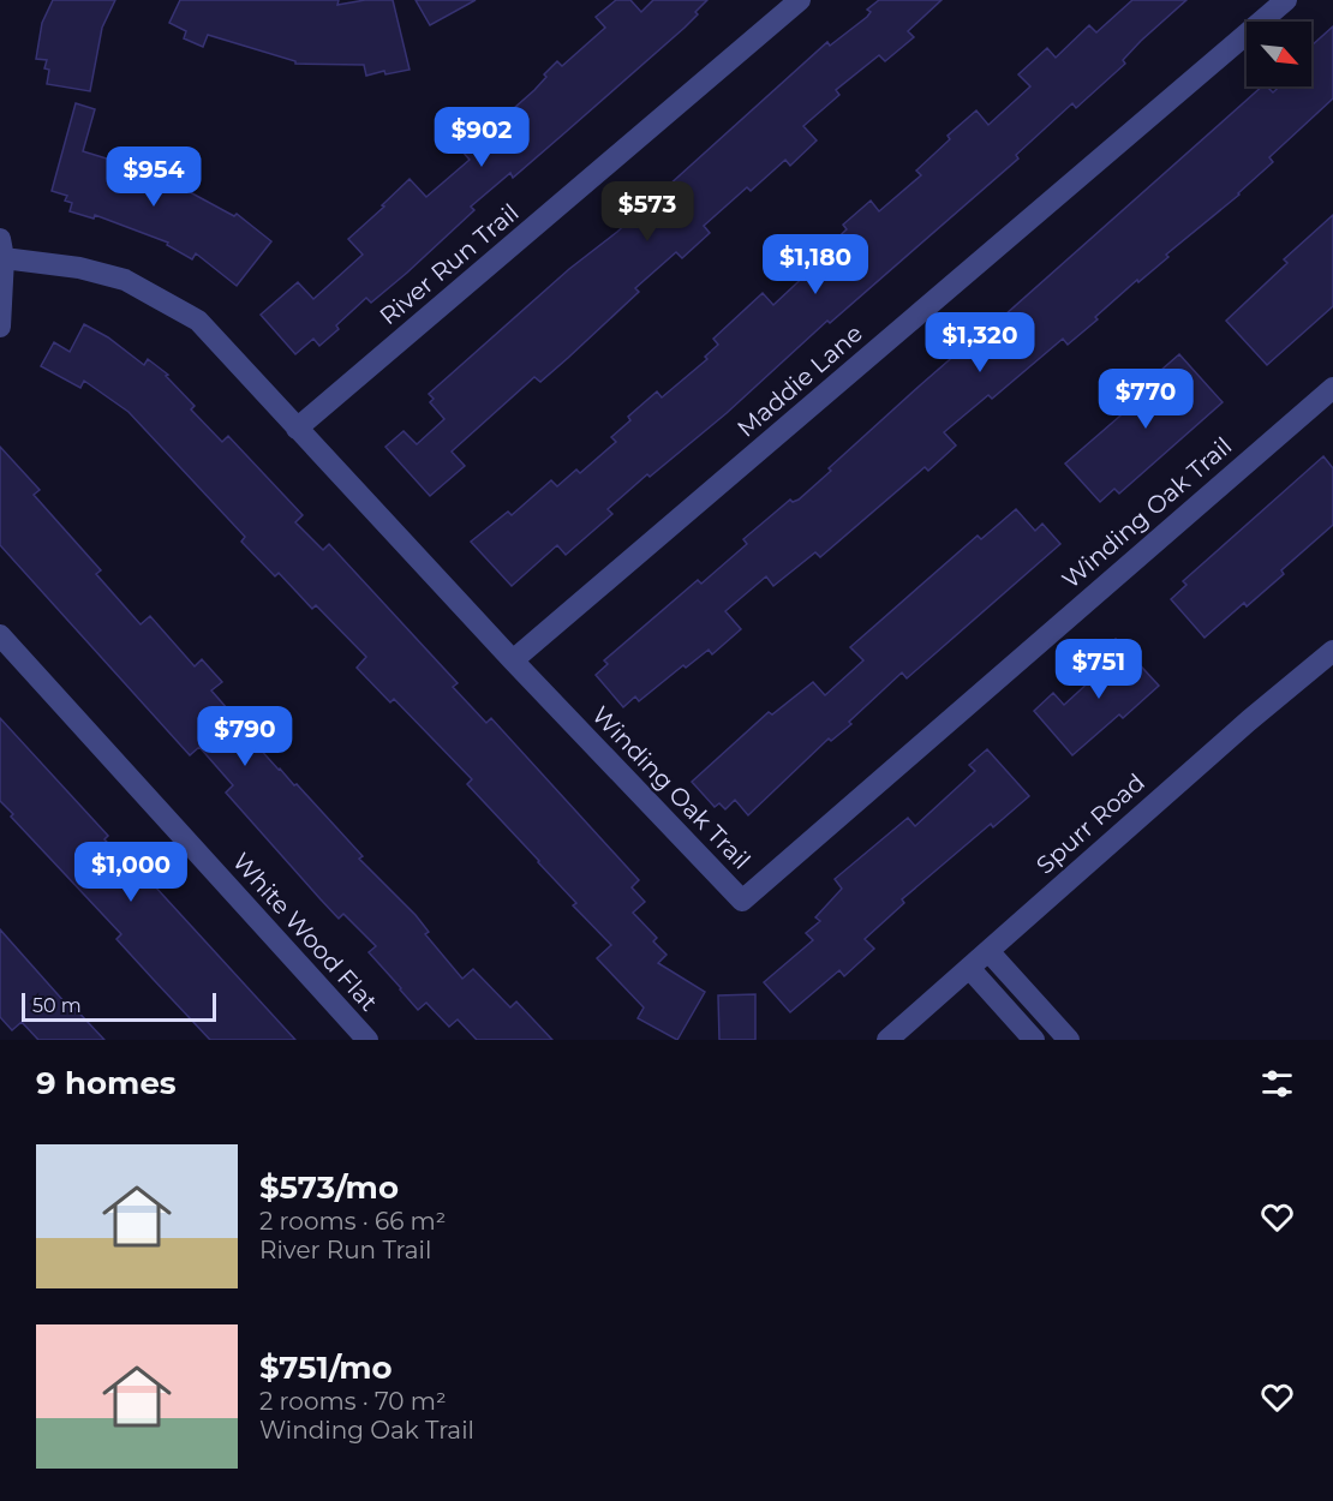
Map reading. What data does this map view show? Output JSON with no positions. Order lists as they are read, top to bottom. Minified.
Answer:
{"streets":{"street":["River Run Trail","Maddie Lane","Winding Oak Trail","Spurr Road","White Wood Flat"]},"crossings":[["River Run Trail","Winding Oak Trail"],["Maddie Lane","Winding Oak Trail"]],"scale_bar":"50 m","north":"bottom right","page":{"price":["$902","$954","$573","$1,180","$1,320","$770","$751","$790","$1,000"],"scale":"50 m","heading":"9 homes","list":[{"name":"$573/mo","note":"2 rooms · 66 m² · River Run Trail"},{"name":"$751/mo","note":"2 rooms · 70 m² · Winding Oak Trail"}]}}
